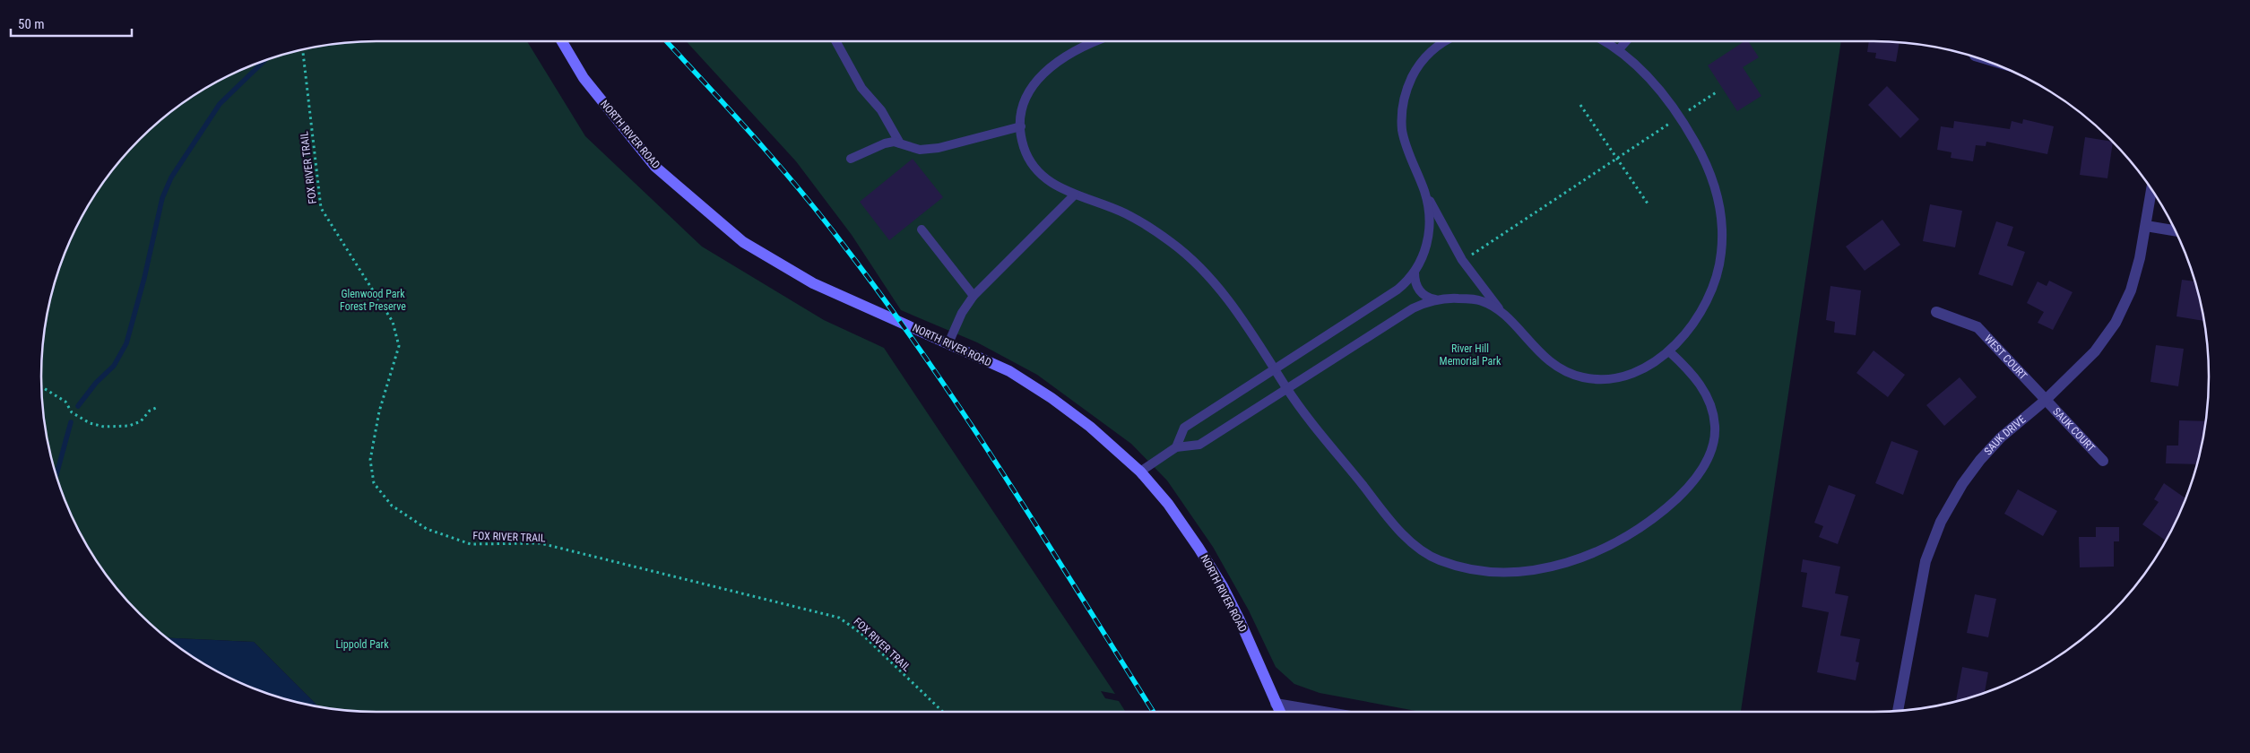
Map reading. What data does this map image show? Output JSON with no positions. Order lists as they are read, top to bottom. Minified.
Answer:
{"streets":{"main road":["NORTH RIVER ROAD"],"street":["WEST COURT","SAUK COURT","SAUK DRIVE"],"path":["FOX RIVER TRAIL"]},"crossings":[["WEST COURT","SAUK COURT"],["WEST COURT","SAUK DRIVE"],["SAUK COURT","SAUK DRIVE"]],"parks":["Glenwood Park Forest Preserve","River Hill Memorial Park","Lippold Park"],"scale_bar":"50 m"}
